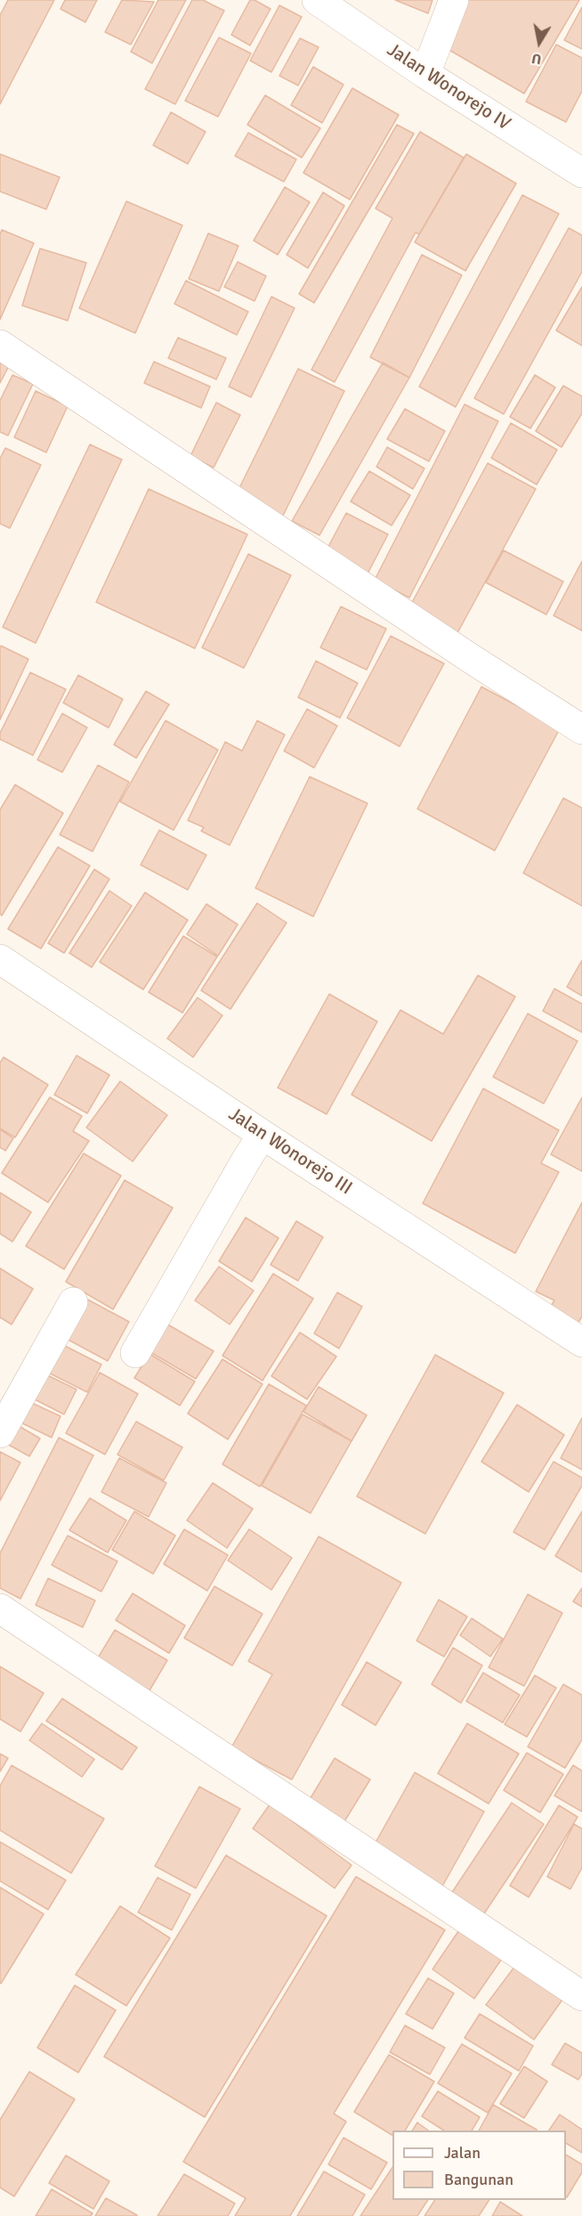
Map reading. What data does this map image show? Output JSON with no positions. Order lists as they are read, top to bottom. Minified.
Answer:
{"streets":{"street":["Jalan Wonorejo IV","Jalan Wonorejo III"]},"legend":["Jalan","Bangunan"],"north":"bottom"}
